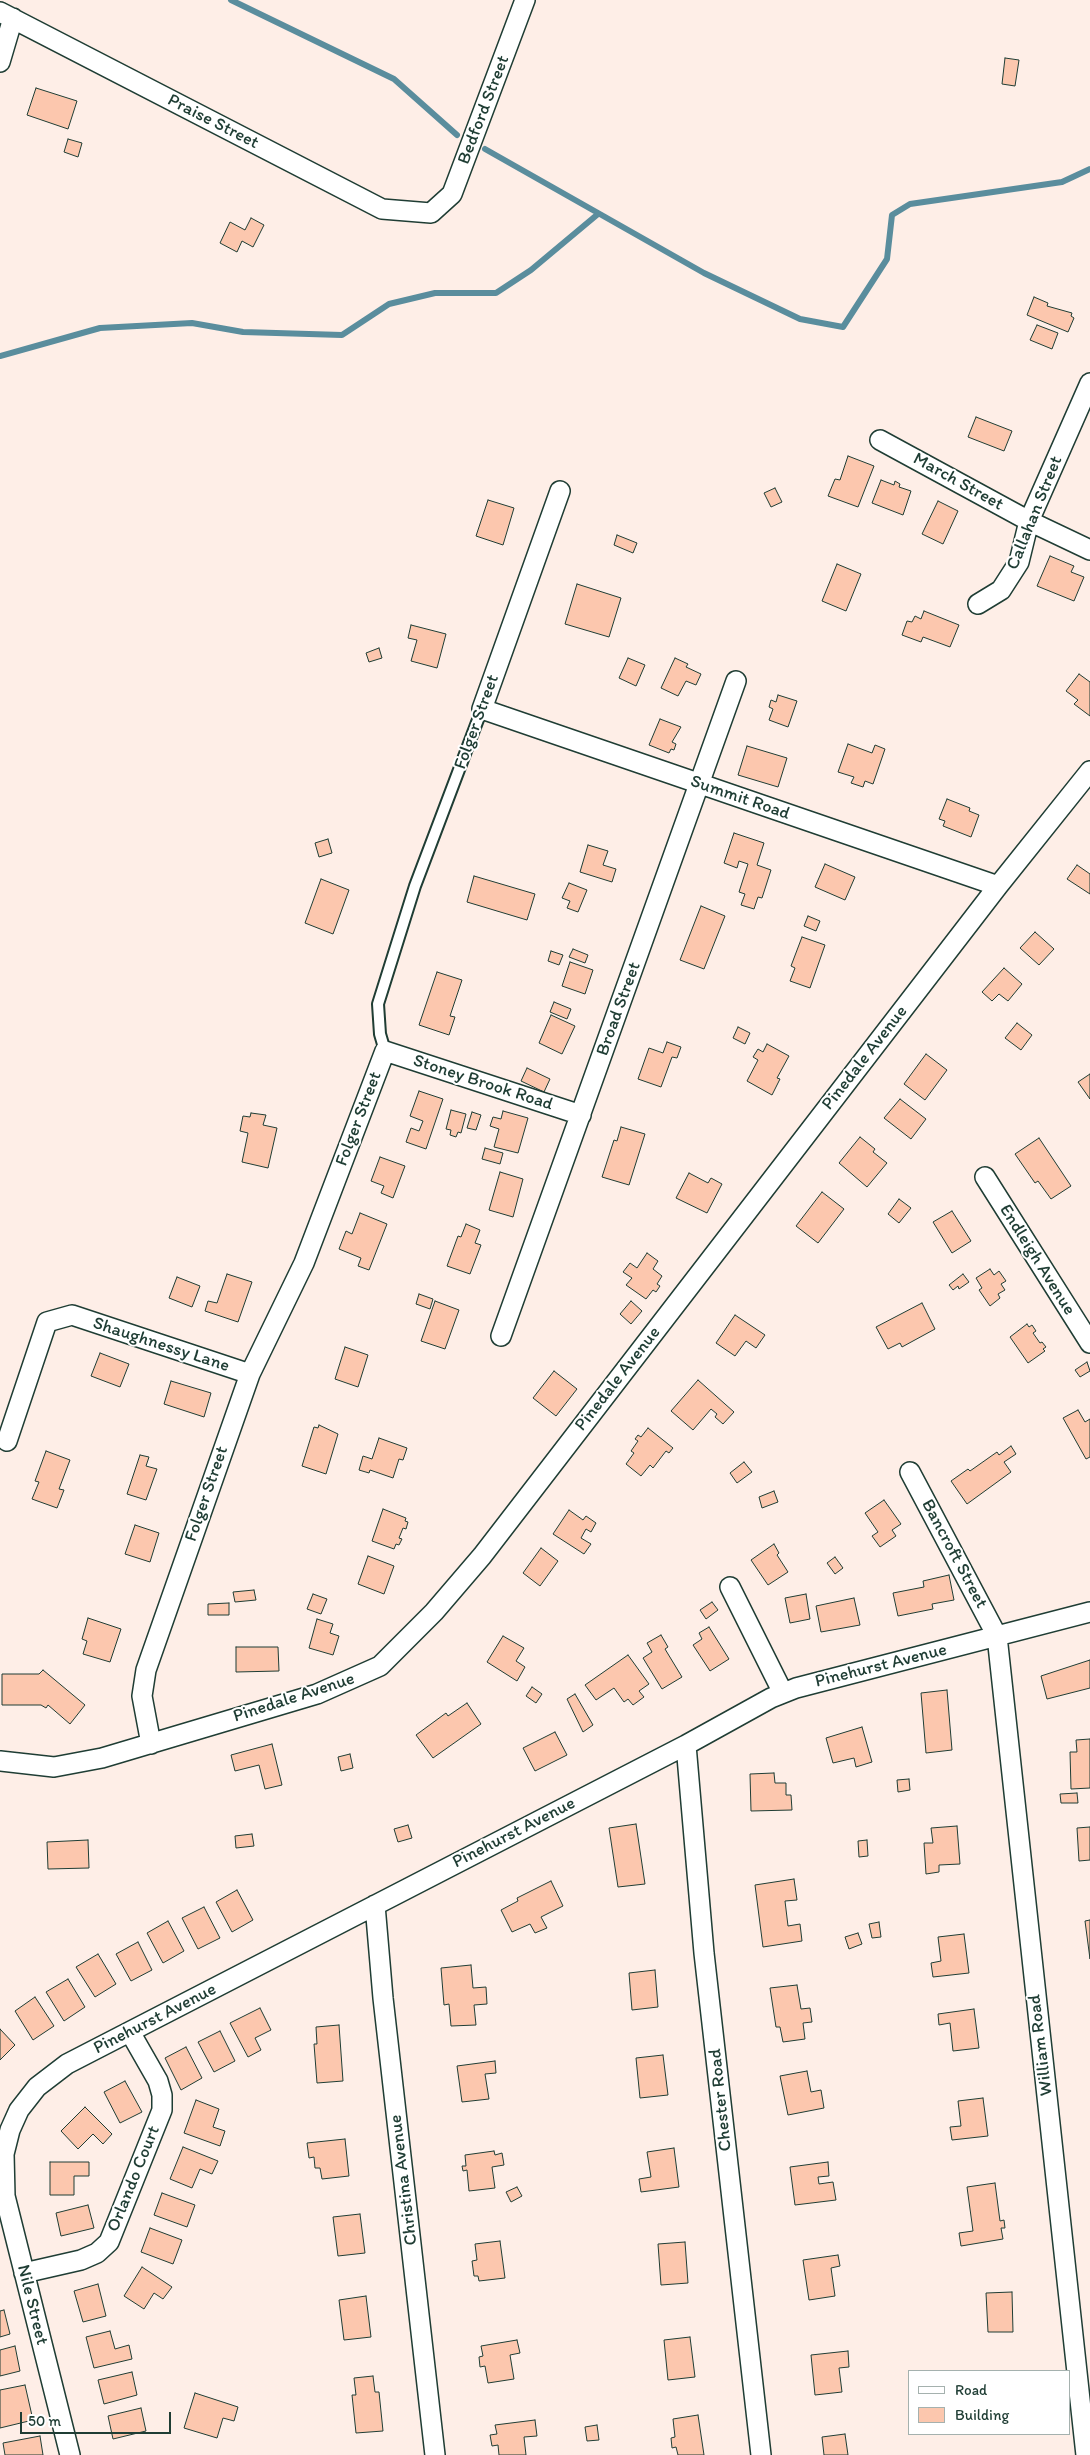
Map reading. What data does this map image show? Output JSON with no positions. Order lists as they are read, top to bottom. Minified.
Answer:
{"streets":{"street":["Bedford Street","Praise Street","March Street","Callahan Street","Folger Street","Summit Road","Broad Street","Pinedale Avenue","Stoney Brook Road","Endleigh Avenue","Shaughnessy Lane","Bancroft Street","Pinehurst Avenue","William Road","Chester Road","Orlando Court","Christina Avenue","Nile Street"]},"crossings":[["Bedford Street","Praise Street"],["March Street","Callahan Street"],["Folger Street","Summit Road"],["Folger Street","Pinedale Avenue"],["Folger Street","Stoney Brook Road"],["Folger Street","Shaughnessy Lane"],["Summit Road","Broad Street"],["Summit Road","Pinedale Avenue"],["Broad Street","Stoney Brook Road"],["Bancroft Street","Pinehurst Avenue"],["Bancroft Street","William Road"],["Pinehurst Avenue","William Road"],["Pinehurst Avenue","Chester Road"],["Pinehurst Avenue","Orlando Court"],["Pinehurst Avenue","Christina Avenue"],["Pinehurst Avenue","Nile Street"],["Orlando Court","Nile Street"]],"legend":["Road","Building"],"scale_bar":"50 m"}
